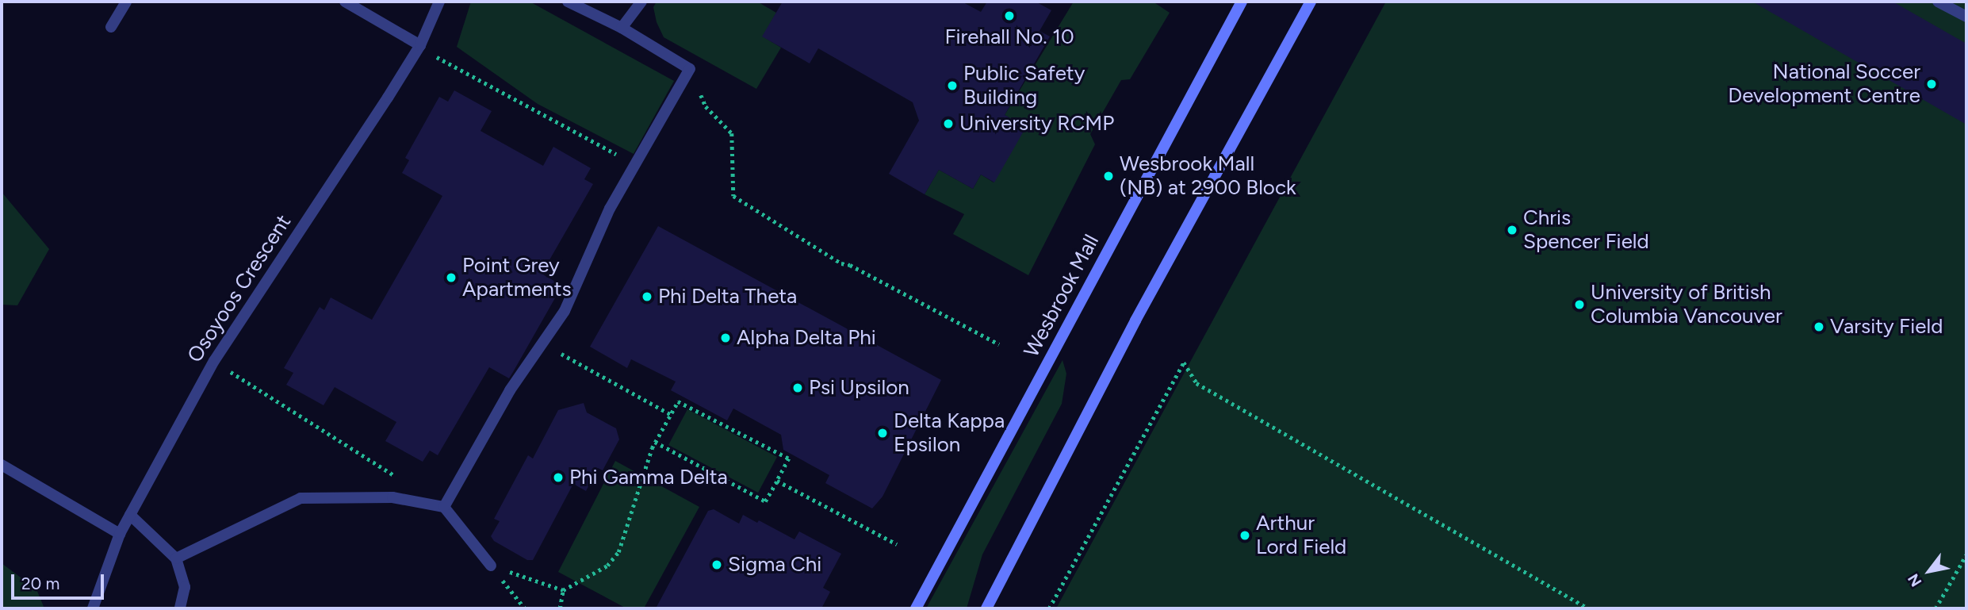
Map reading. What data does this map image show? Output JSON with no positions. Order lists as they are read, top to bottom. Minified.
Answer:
{"streets":{"main road":["Wesbrook Mall"],"street":["Osoyoos Crescent"]},"places":["Firehall No. 10","National Soccer Development Centre","Public Safety Building","University RCMP","Wesbrook Mall (NB) at 2900 Block","Chris Spencer Field","Point Grey Apartments","Phi Delta Theta","University of British Columbia Vancouver","Varsity Field","Alpha Delta Phi","Psi Upsilon","Delta Kappa Epsilon","Phi Gamma Delta","Arthur Lord Field","Sigma Chi"],"scale_bar":"20 m","north":"bottom left"}
